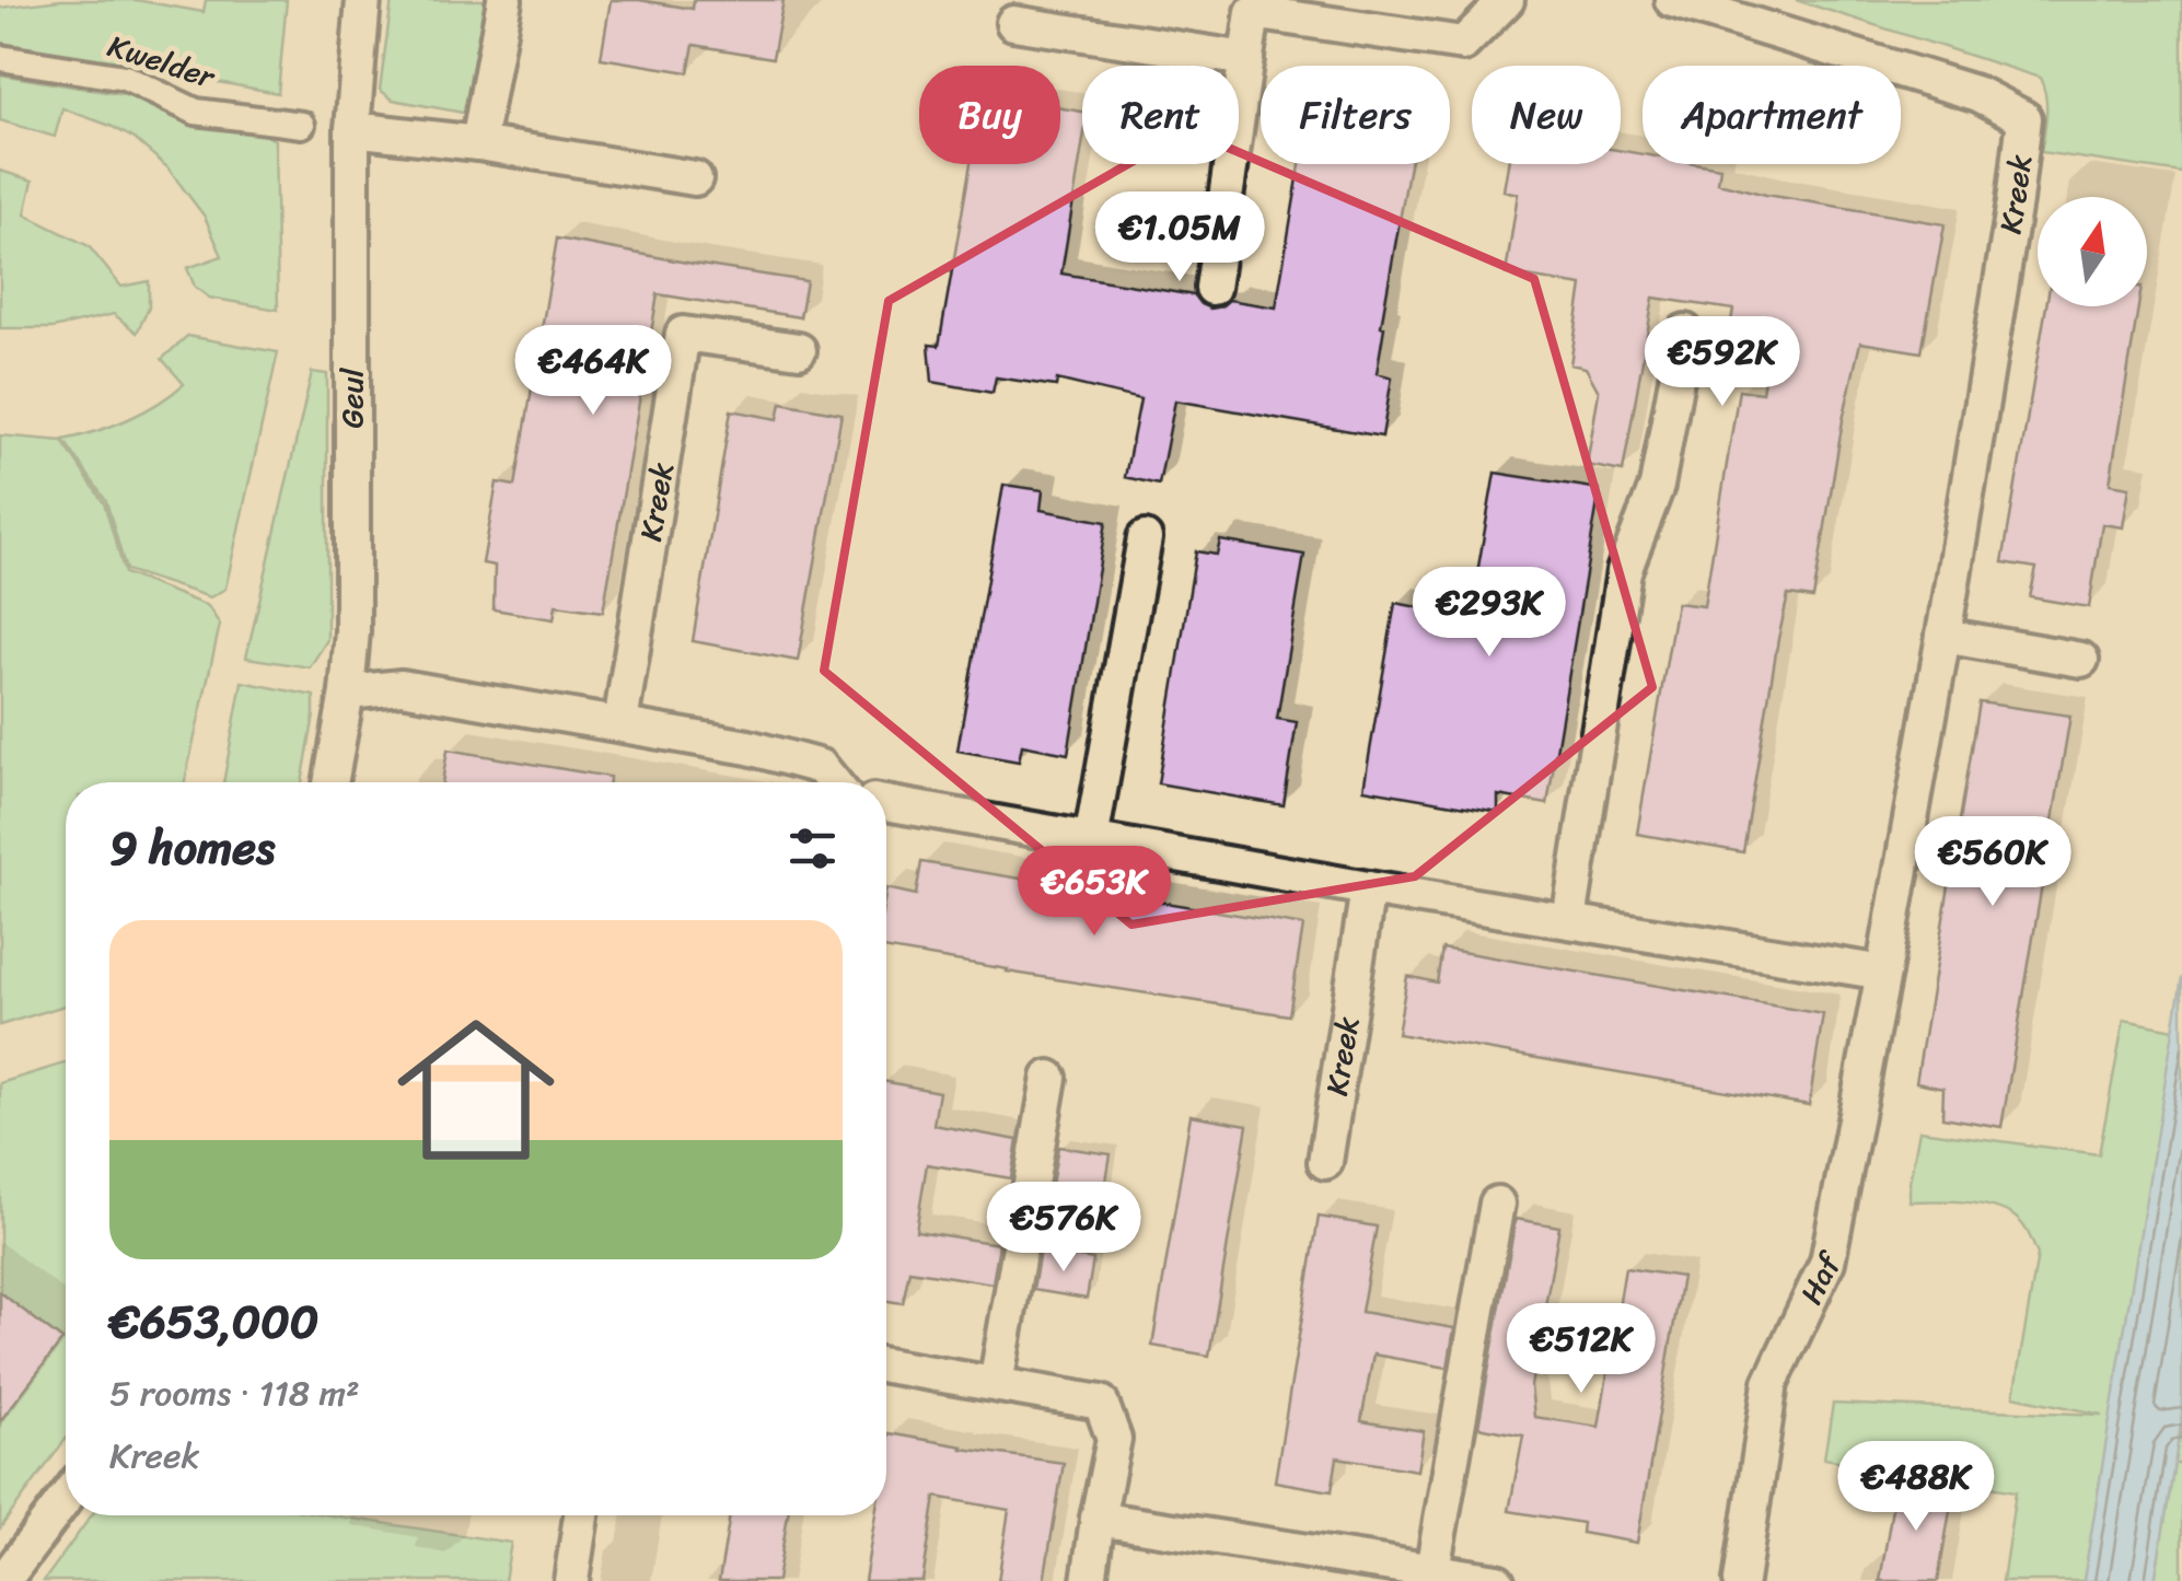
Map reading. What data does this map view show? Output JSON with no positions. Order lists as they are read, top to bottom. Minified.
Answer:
{"streets":{"street":["Kwelder","Kreek","Geul","Haf"]},"crossings":[["Kreek","Haf"]],"north":"top","page":{"chip":["Buy","Rent","Filters","New","Apartment"],"price":["€1.05M","€592K","€464K","€293K","€560K","€653K","€576K","€512K","€488K"],"heading":"9 homes","list":[{"name":"€653,000","note":"5 rooms · 118 m² · Kreek"}]}}
